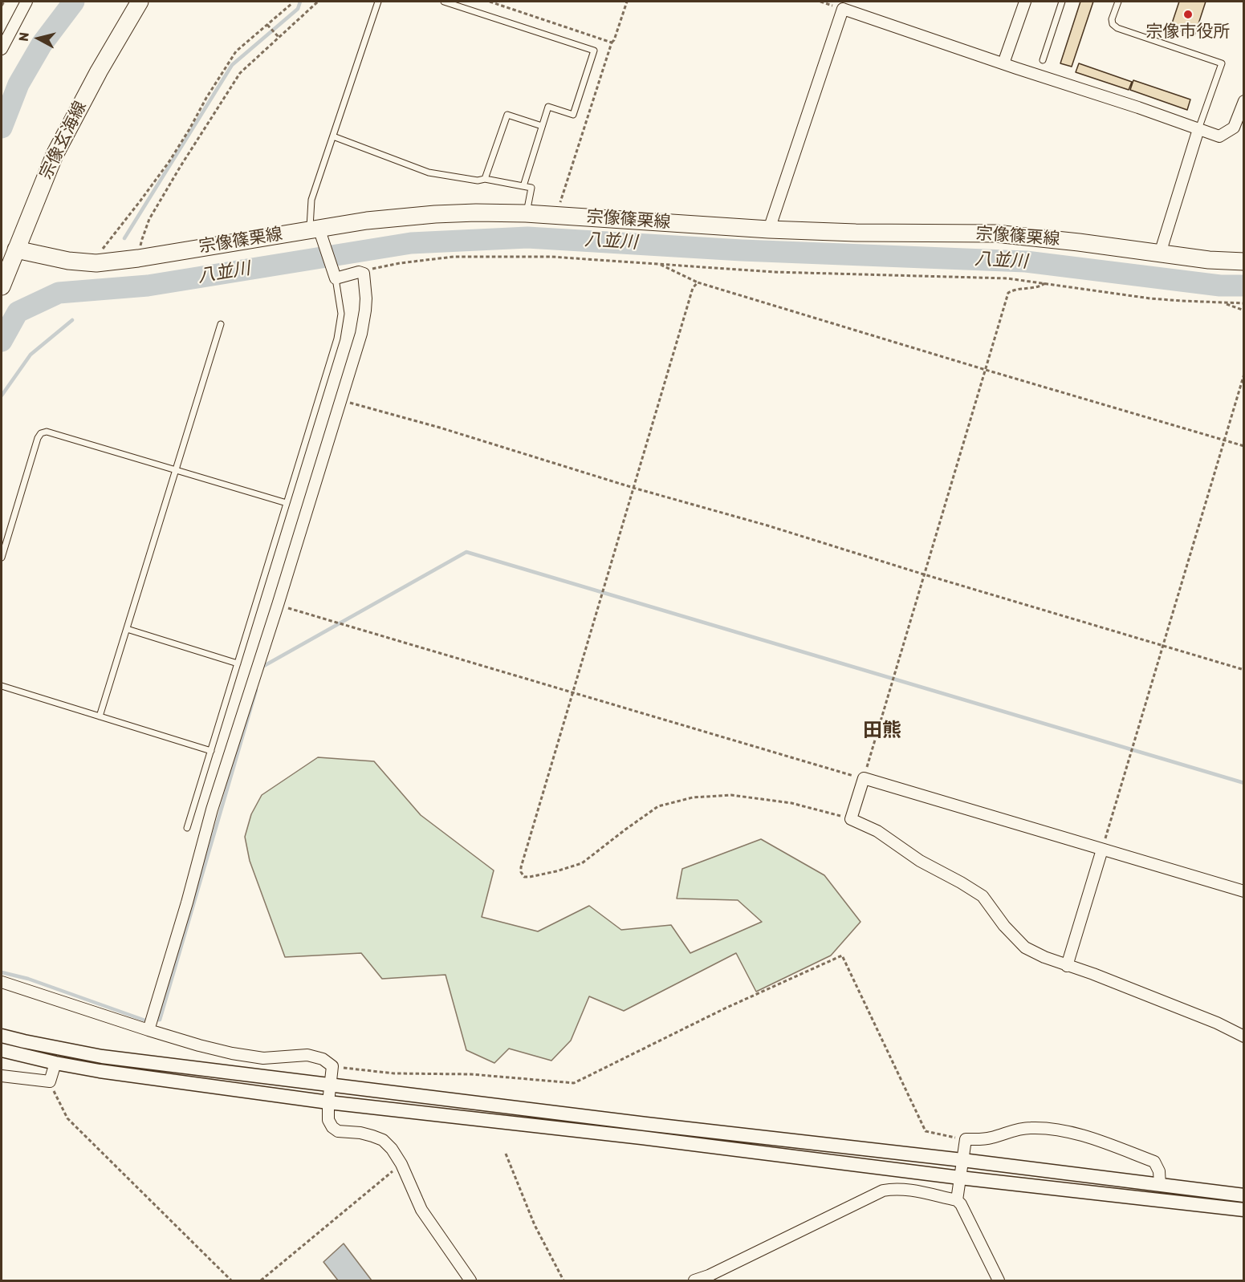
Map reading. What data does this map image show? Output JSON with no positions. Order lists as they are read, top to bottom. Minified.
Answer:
{"streets":{"main road":["宗像玄海線","宗像篠栗線"]},"crossings":[["宗像玄海線","宗像篠栗線"]],"districts":["田熊"],"water":["八並川"],"places":["宗像市役所"],"north":"left"}
